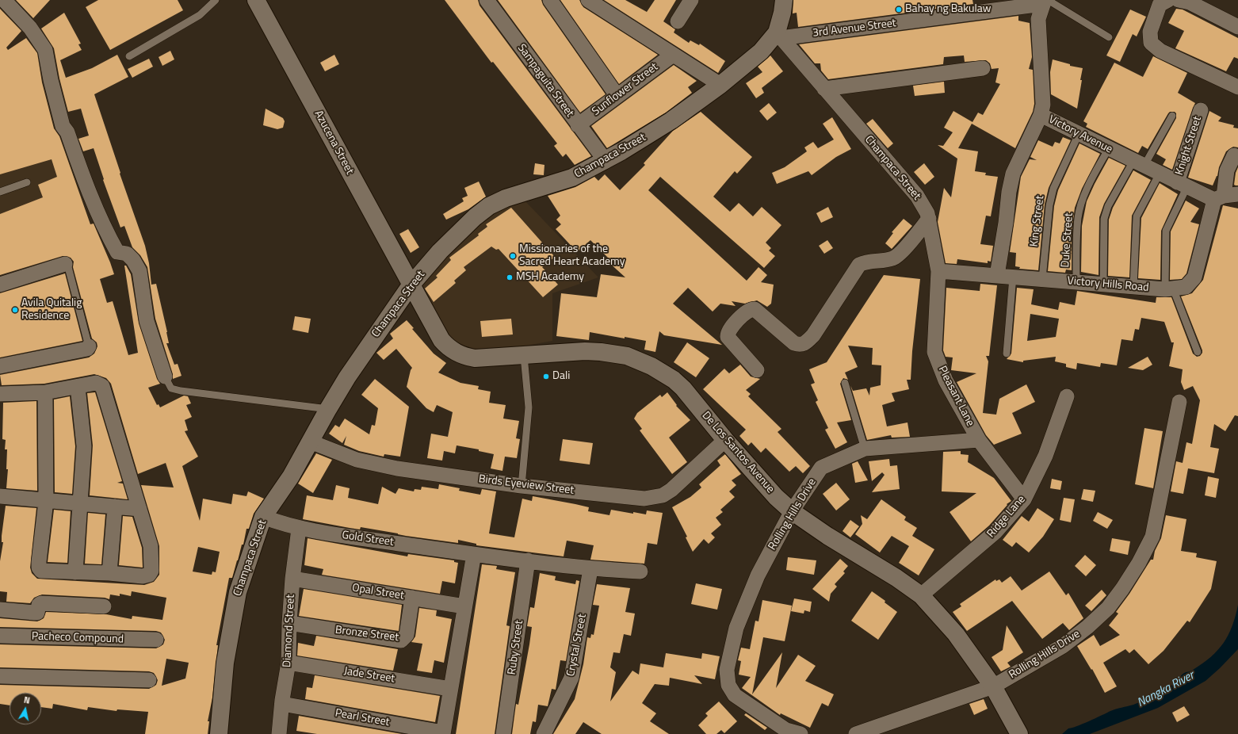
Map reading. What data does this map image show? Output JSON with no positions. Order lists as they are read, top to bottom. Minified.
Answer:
{"streets":{"street":["3rd Avenue Street","Sampaguita Street","Sunflower Street","Victory Avenue","Azucena Street","Knight Street","Champaca Street","Victory Hills Road","Pleasant Lane","De Los Santos Avenue","Birds Eyeview Street","Rolling Hills Drive","Ridge Lane","Gold Street","Opal Street","Diamond Street","Bronze Street","Pacheco Compound","Crystal Street","Ruby Street","Jade Street","Pearl Street"],"lane":["King Street","Duke Street"]},"crossings":[["3rd Avenue Street","Champaca Street"],["Sampaguita Street","Sunflower Street"],["Sampaguita Street","Champaca Street"],["Victory Avenue","Knight Street"],["Victory Avenue","King Street"],["Victory Avenue","Duke Street"],["Victory Avenue","Victory Hills Road"],["Azucena Street","Champaca Street"],["Azucena Street","De Los Santos Avenue"],["Champaca Street","Victory Hills Road"],["Champaca Street","Pleasant Lane"],["Champaca Street","De Los Santos Avenue"],["Champaca Street","Birds Eyeview Street"],["Champaca Street","Gold Street"],["King Street","Victory Hills Road"],["Duke Street","Victory Hills Road"],["Pleasant Lane","Rolling Hills Drive"],["De Los Santos Avenue","Birds Eyeview Street"],["De Los Santos Avenue","Rolling Hills Drive"],["De Los Santos Avenue","Ridge Lane"],["Gold Street","Diamond Street"],["Gold Street","Crystal Street"],["Gold Street","Ruby Street"],["Opal Street","Diamond Street"],["Opal Street","Bronze Street"],["Diamond Street","Bronze Street"],["Diamond Street","Jade Street"],["Diamond Street","Pearl Street"]],"water":["Nangka River"],"places":["Bahay ng Bakulaw","Missionaries of the Sacred Heart Academy","MSH Academy","Avila Quitalig Residence","Dali"],"north":"top"}
